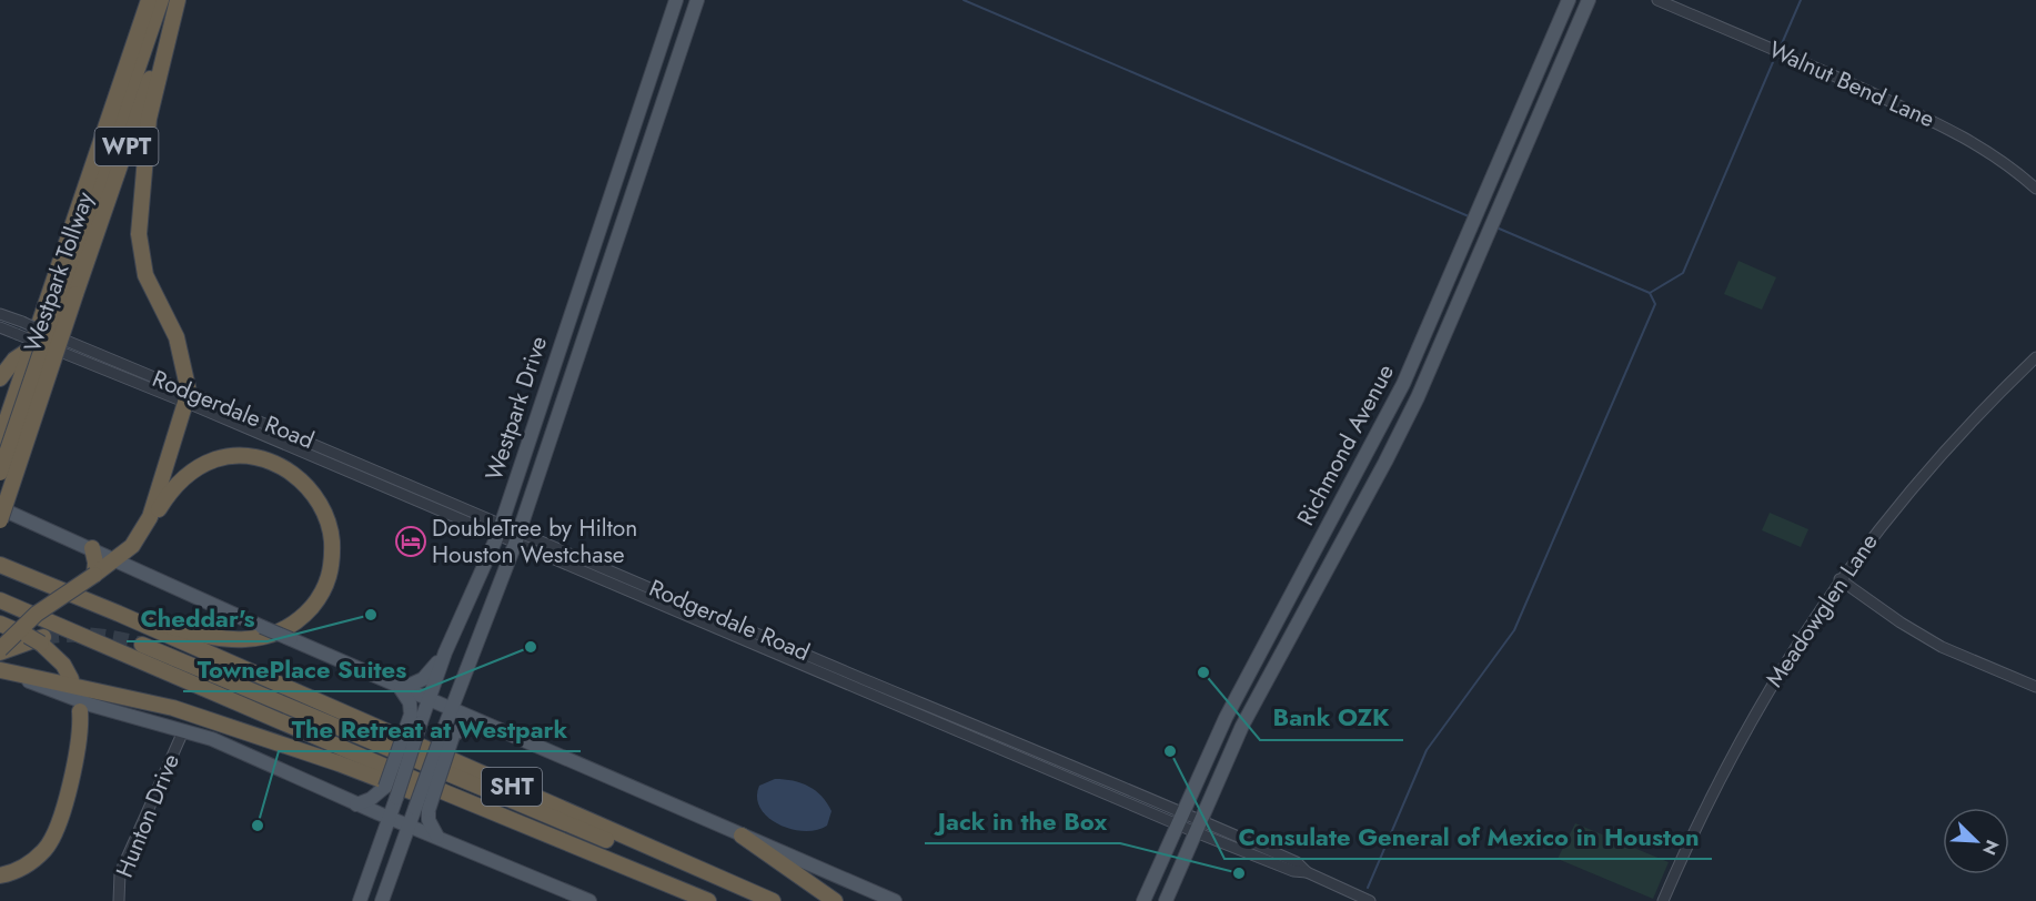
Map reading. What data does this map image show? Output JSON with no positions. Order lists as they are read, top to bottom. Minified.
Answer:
{"streets":{"highway":["WPT","Westpark Tollway","SHT"],"main road":["Westpark Drive","Richmond Avenue"],"street":["Walnut Bend Lane","Rodgerdale Road","Meadowglen Lane","Hunton Drive"]},"crossings":[["Westpark Drive","Rodgerdale Road"],["Rodgerdale Road","Richmond Avenue"]],"places":{"hotel":["DoubleTree by Hilton Houston Westchase"],"other":["Cheddar's","TownePlace Suites","Bank OZK","Consulate General of Mexico in Houston","The Retreat at Westpark","Jack in the Box"]},"north":"bottom right"}
